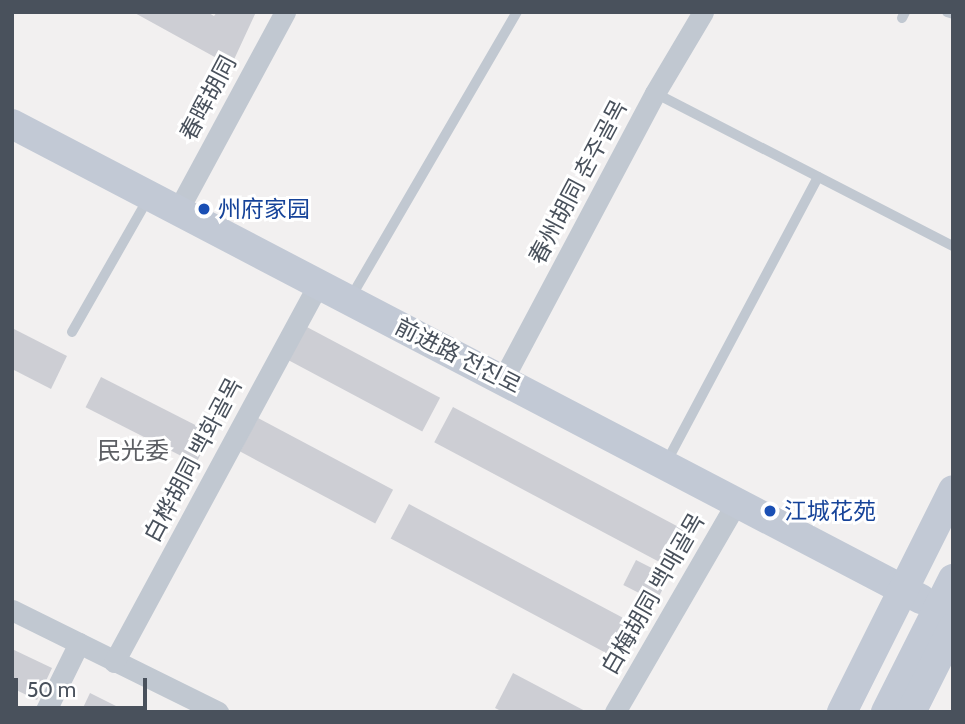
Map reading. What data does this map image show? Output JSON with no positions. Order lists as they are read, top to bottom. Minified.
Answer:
{"streets":{"street":["春晖胡同","春州胡同 춘주골목","前进路 전진로","白桦胡同 백화골목","白梅胡同 백매골목"]},"crossings":[["春晖胡同","前进路 전진로"],["春州胡同 춘주골목","前进路 전진로"],["前进路 전진로","白桦胡同 백화골목"],["前进路 전진로","白梅胡同 백매골목"]],"districts":["民光委"],"places":["州府家园","江城花苑"],"scale_bar":"50 m"}
